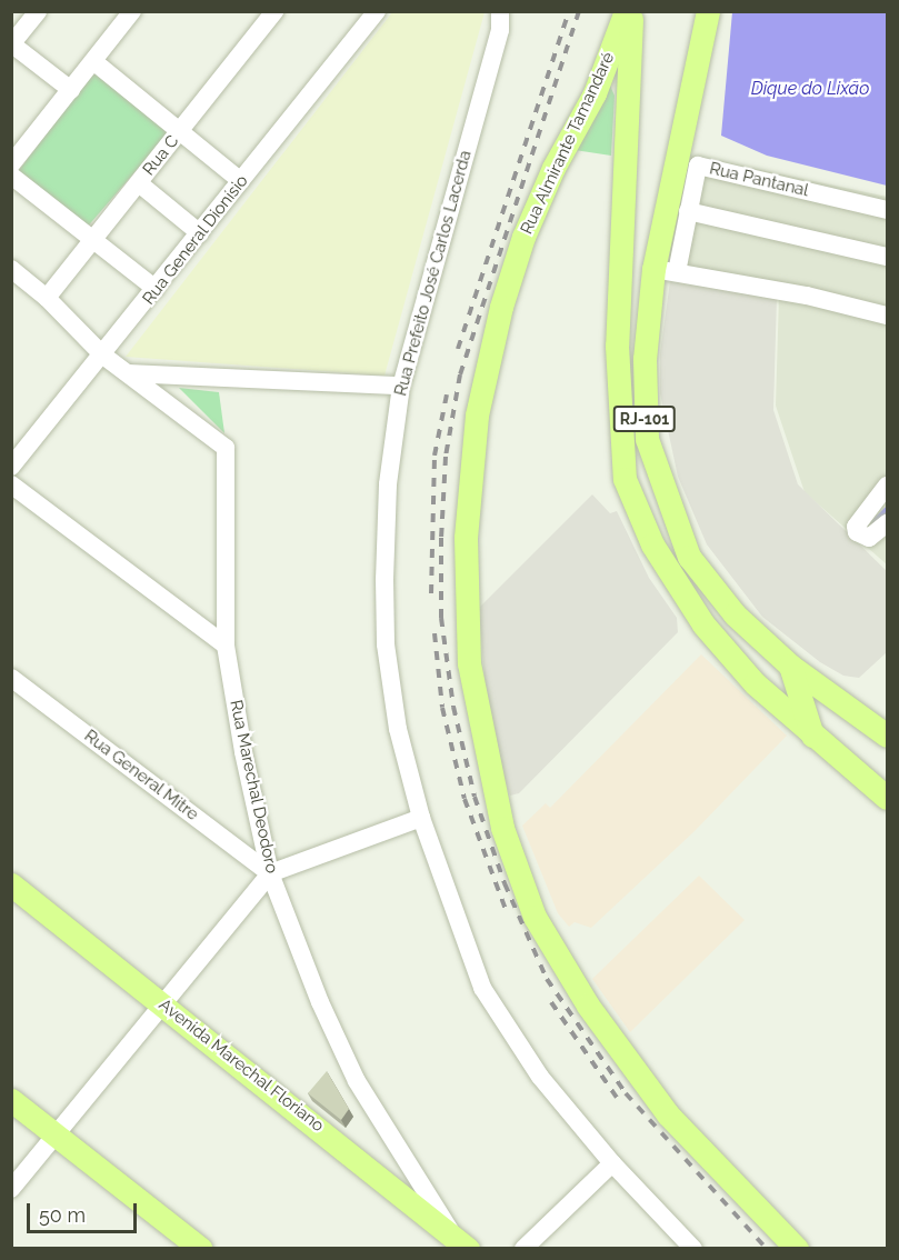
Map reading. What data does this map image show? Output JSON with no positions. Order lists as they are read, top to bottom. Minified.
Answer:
{"streets":{"main road":["Rua Almirante Tamandaré","RJ-101","Avenida Marechal Floriano"],"street":["Rua C","Rua Pantanal","Rua General Dionísio","Rua Prefeito José Carlos Lacerda","Rua General Mitre","Rua Marechal Deodoro"]},"crossings":[["Rua General Mitre","Rua Marechal Deodoro"],["Rua Marechal Deodoro","Avenida Marechal Floriano"]],"water":["Dique do Lixão"],"scale_bar":"50 m"}
